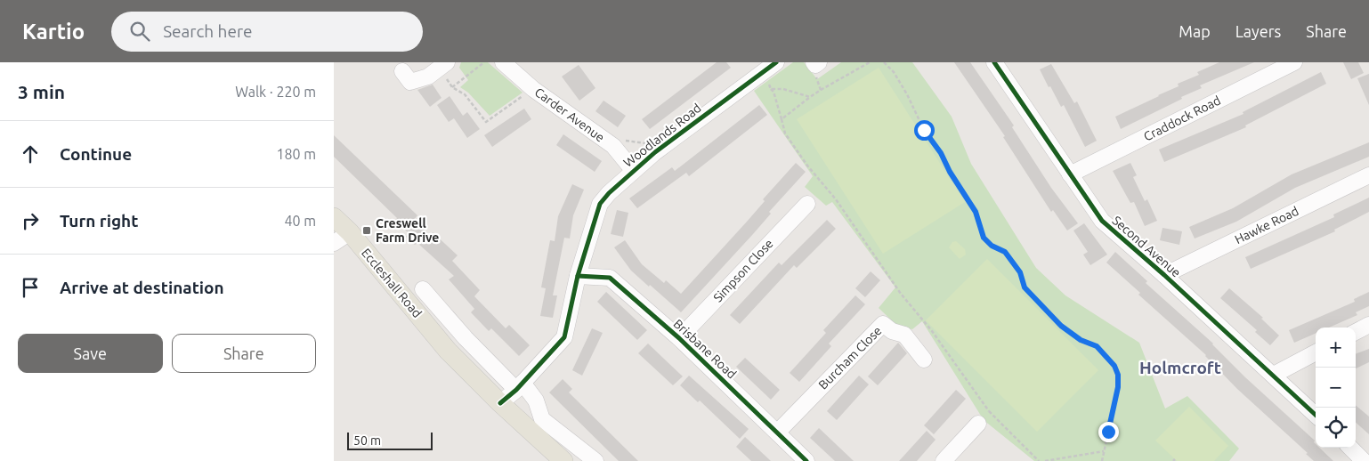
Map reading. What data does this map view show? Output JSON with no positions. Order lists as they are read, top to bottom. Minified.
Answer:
{"streets":{"main road":["Eccleshall Road"],"street":["Carder Avenue","Craddock Road","Woodlands Road","Hawke Road","Second Avenue","Simpson Close","Brisbane Road","Burcham Close"]},"crossings":[["Carder Avenue","Woodlands Road"],["Craddock Road","Second Avenue"],["Woodlands Road","Eccleshall Road"],["Woodlands Road","Brisbane Road"],["Hawke Road","Second Avenue"],["Simpson Close","Brisbane Road"],["Brisbane Road","Burcham Close"]],"districts":["Holmcroft"],"places":{"transit":["Creswell Farm Drive"]},"scale_bar":"50 m","page":{"header":"Kartio","search":"Search here","nav":["Map","Layers","Share"],"heading":["3 min","Walk · 220 m"],"list":[["Continue","180 m"],["Turn right","40 m"],"Arrive at destination"],"buttons":["Save","Share"],"map_buttons":["+","−"],"scale":"50 m"}}
